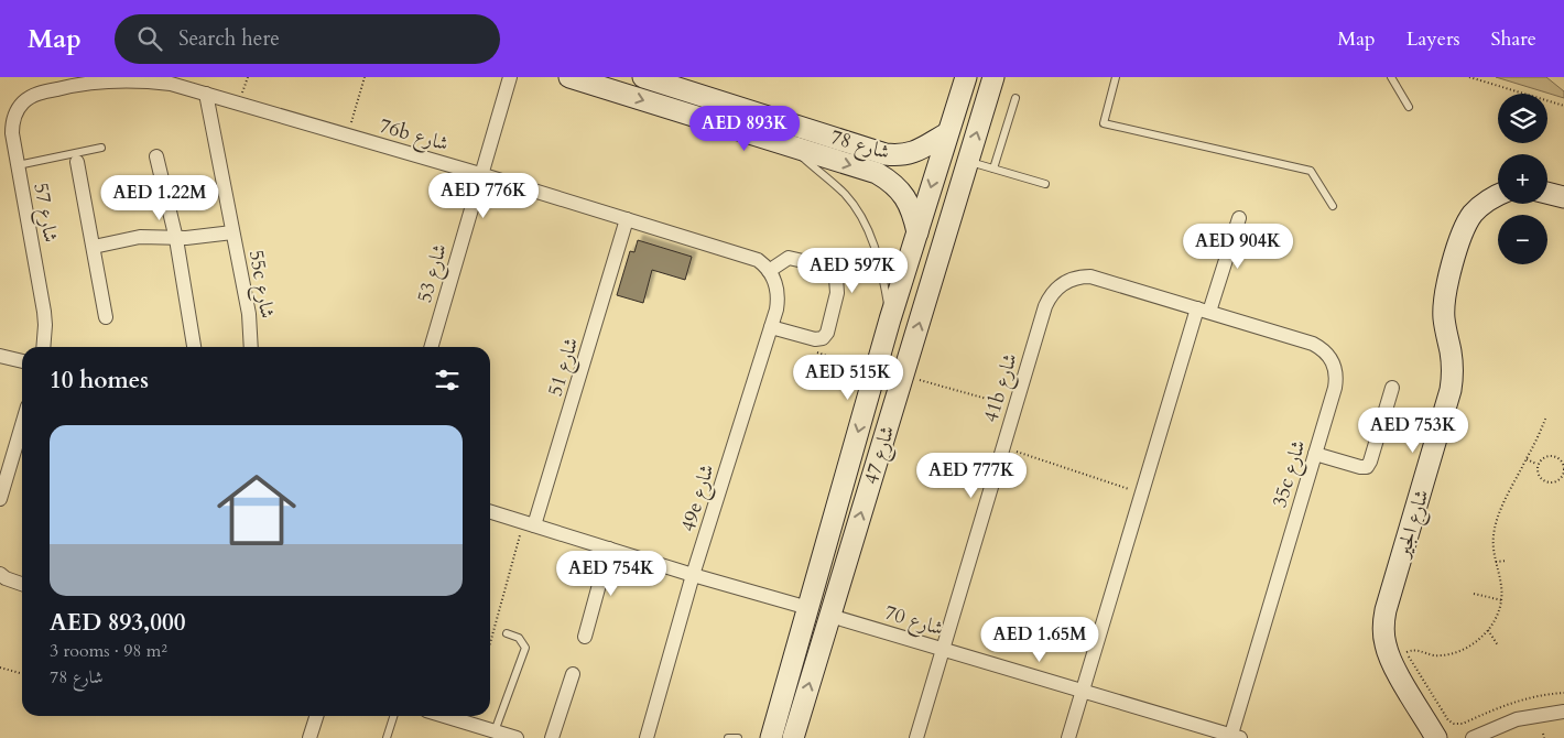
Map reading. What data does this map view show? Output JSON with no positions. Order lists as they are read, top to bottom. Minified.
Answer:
{"streets":{"street":["76b شارع","شارع 78","شارع 57","شارع 53","55c شارع","شارع 51","41b شارع","شارع 47","35c شارع","49e شارع","شارع الجير","شارع 70"]},"crossings":[["76b شارع","شارع 57"],["76b شارع","شارع 53"],["76b شارع","55c شارع"],["76b شارع","شارع 51"],["76b شارع","49e شارع"],["شارع 78","شارع 47"],["41b شارع","35c شارع"],["41b شارع","شارع 70"],["شارع 47","شارع 70"],["35c شارع","شارع 70"]],"page":{"header":"Map","search":"Search here","nav":["Map","Layers","Share"],"map_buttons":["+","−"],"price":["AED 893K","AED 776K","AED 1.22M","AED 904K","AED 597K","AED 515K","AED 753K","AED 777K","AED 754K","AED 1.65M"],"heading":"10 homes","list":[{"name":"AED 893,000","note":"3 rooms · 98 m² · شارع 78"}]}}
